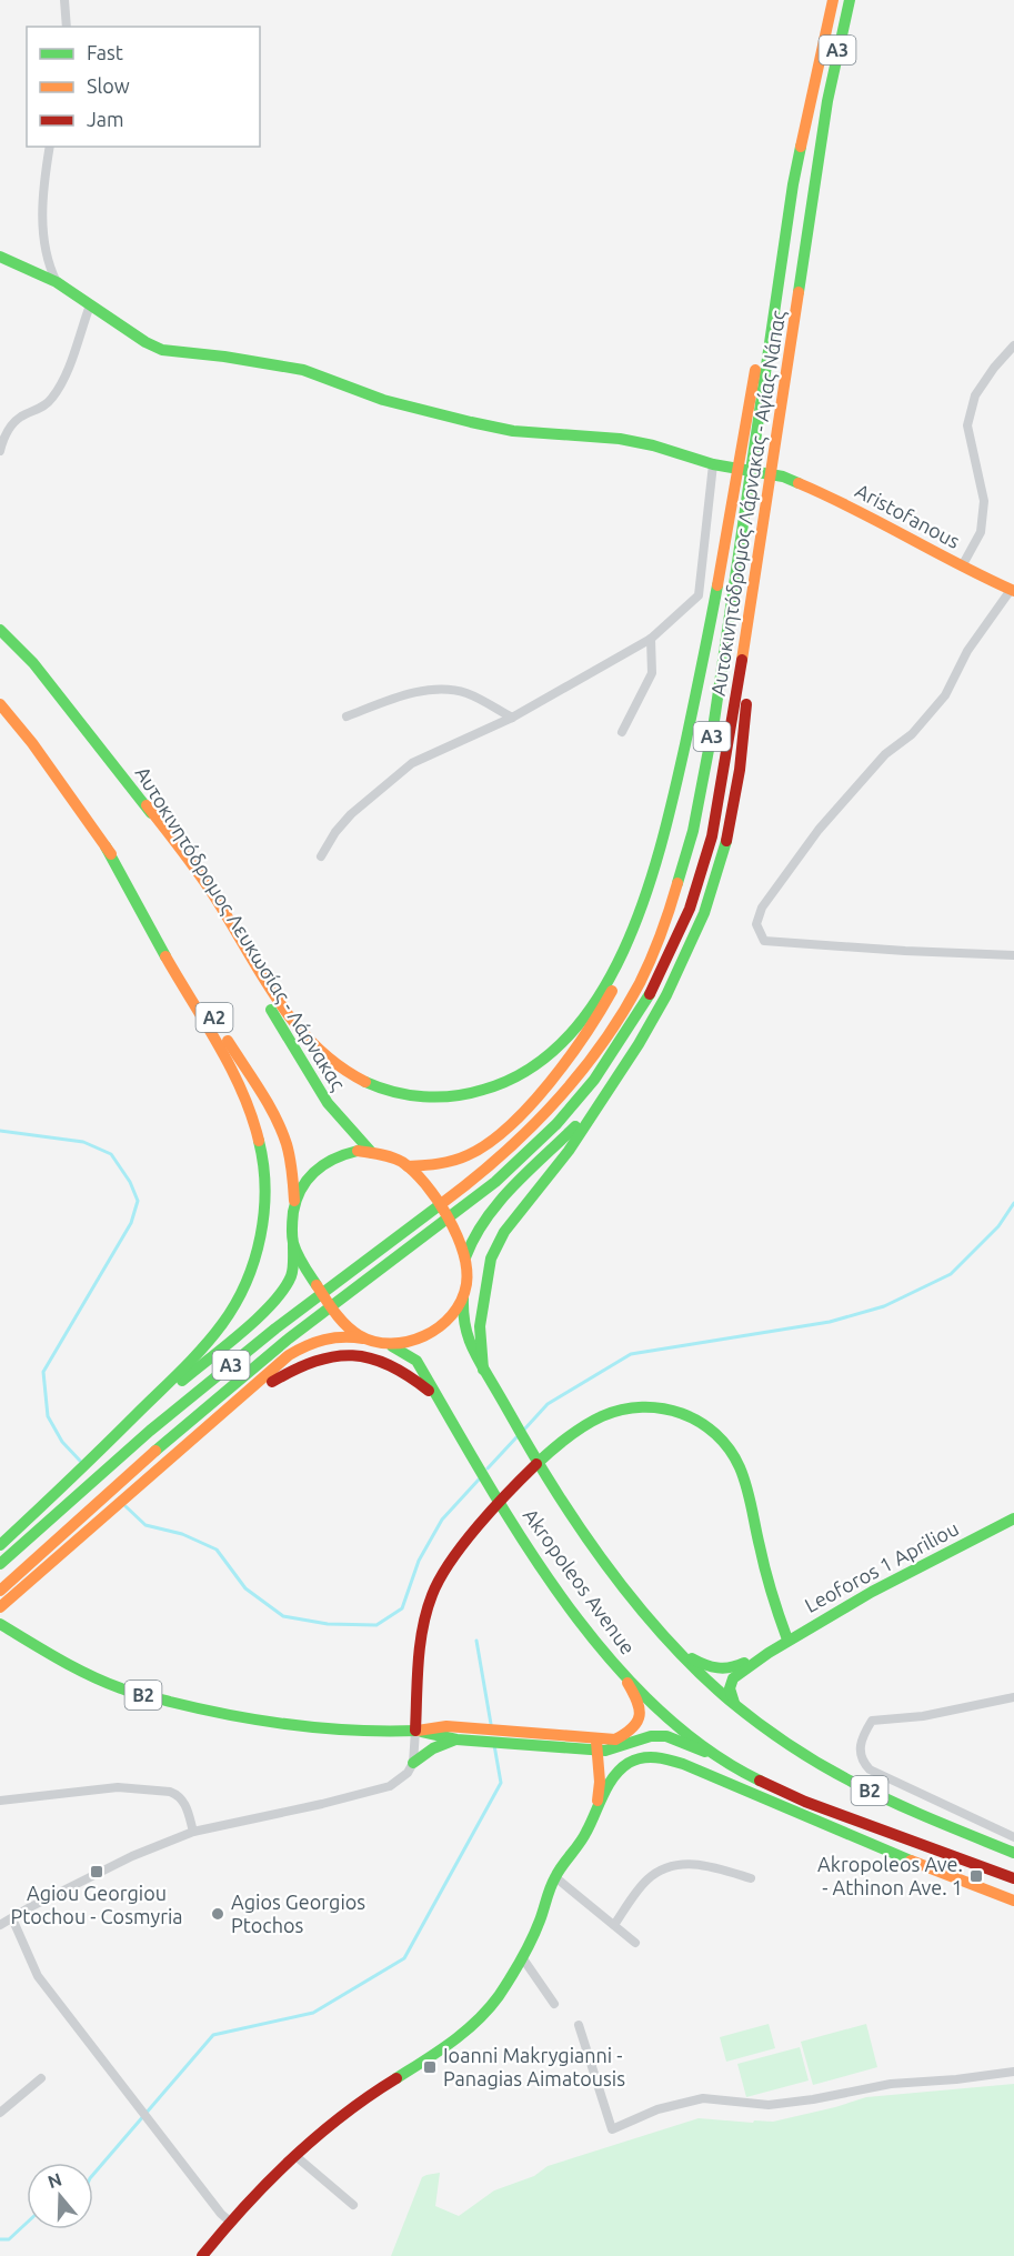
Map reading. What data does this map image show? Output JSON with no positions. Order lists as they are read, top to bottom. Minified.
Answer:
{"streets":{"main road":["A3","Αυτοκινητόδρομος Λάρνακας - Αγίας Νάπας","Aristofanous","Αυτοκινητόδρομος Λευκωσίας - Λάρνακας","A2","Leoforos 1 Apriliou","Akropoleos Avenue","B2"]},"crossings":[["Αυτοκινητόδρομος Λευκωσίας - Λάρνακας","A2"],["Αυτοκινητόδρομος Λευκωσίας - Λάρνακας","B2"],["A2","B2"],["Leoforos 1 Apriliou","Akropoleos Avenue"],["Akropoleos Avenue","B2"]],"places":{"transit":["Agiou Georgiou Ptochou - Cosmyria","Akropoleos Ave. - Athinon Ave. 1","Ioanni Makrygianni - Panagias Aimatousis"],"other":["Agios Georgios Ptochos"]},"legend":["Fast","Slow","Jam"],"north":"top"}
